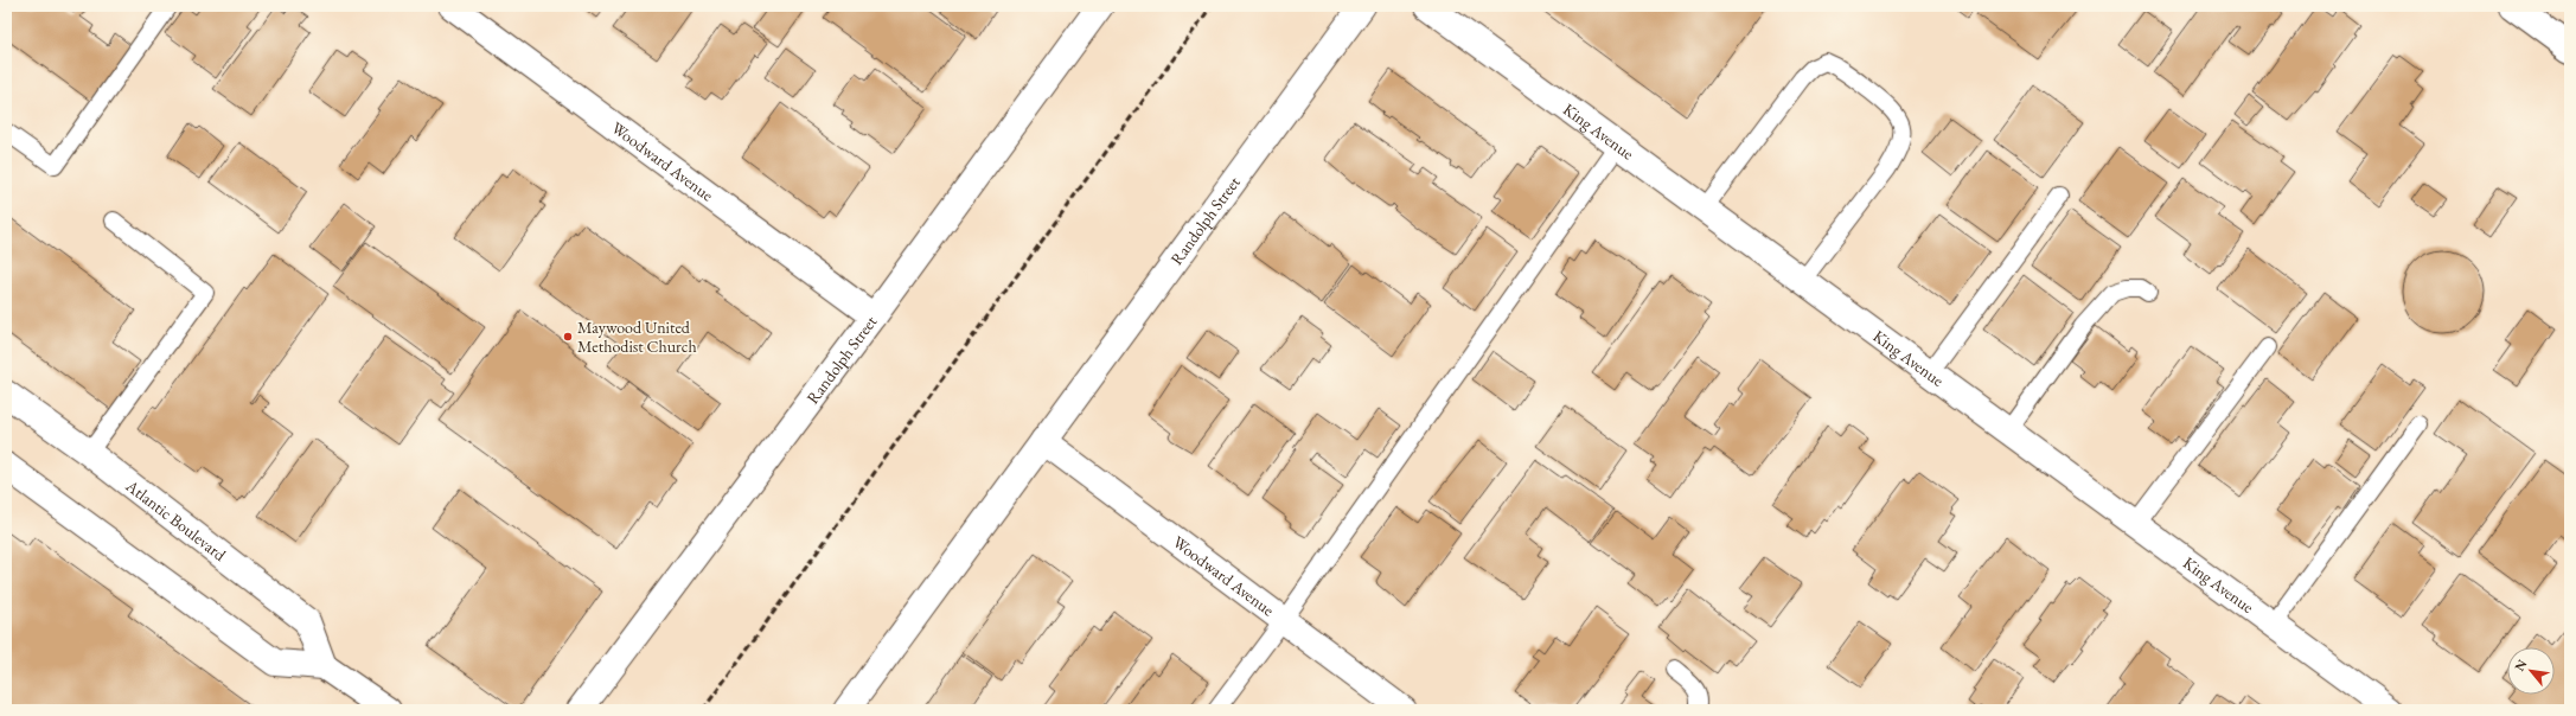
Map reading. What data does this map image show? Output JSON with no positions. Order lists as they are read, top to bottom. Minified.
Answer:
{"streets":{"street":["King Avenue","Woodward Avenue","Randolph Street","Atlantic Boulevard"]},"crossings":[["Woodward Avenue","Randolph Street"]],"places":["Maywood United Methodist Church"],"north":"top left"}
